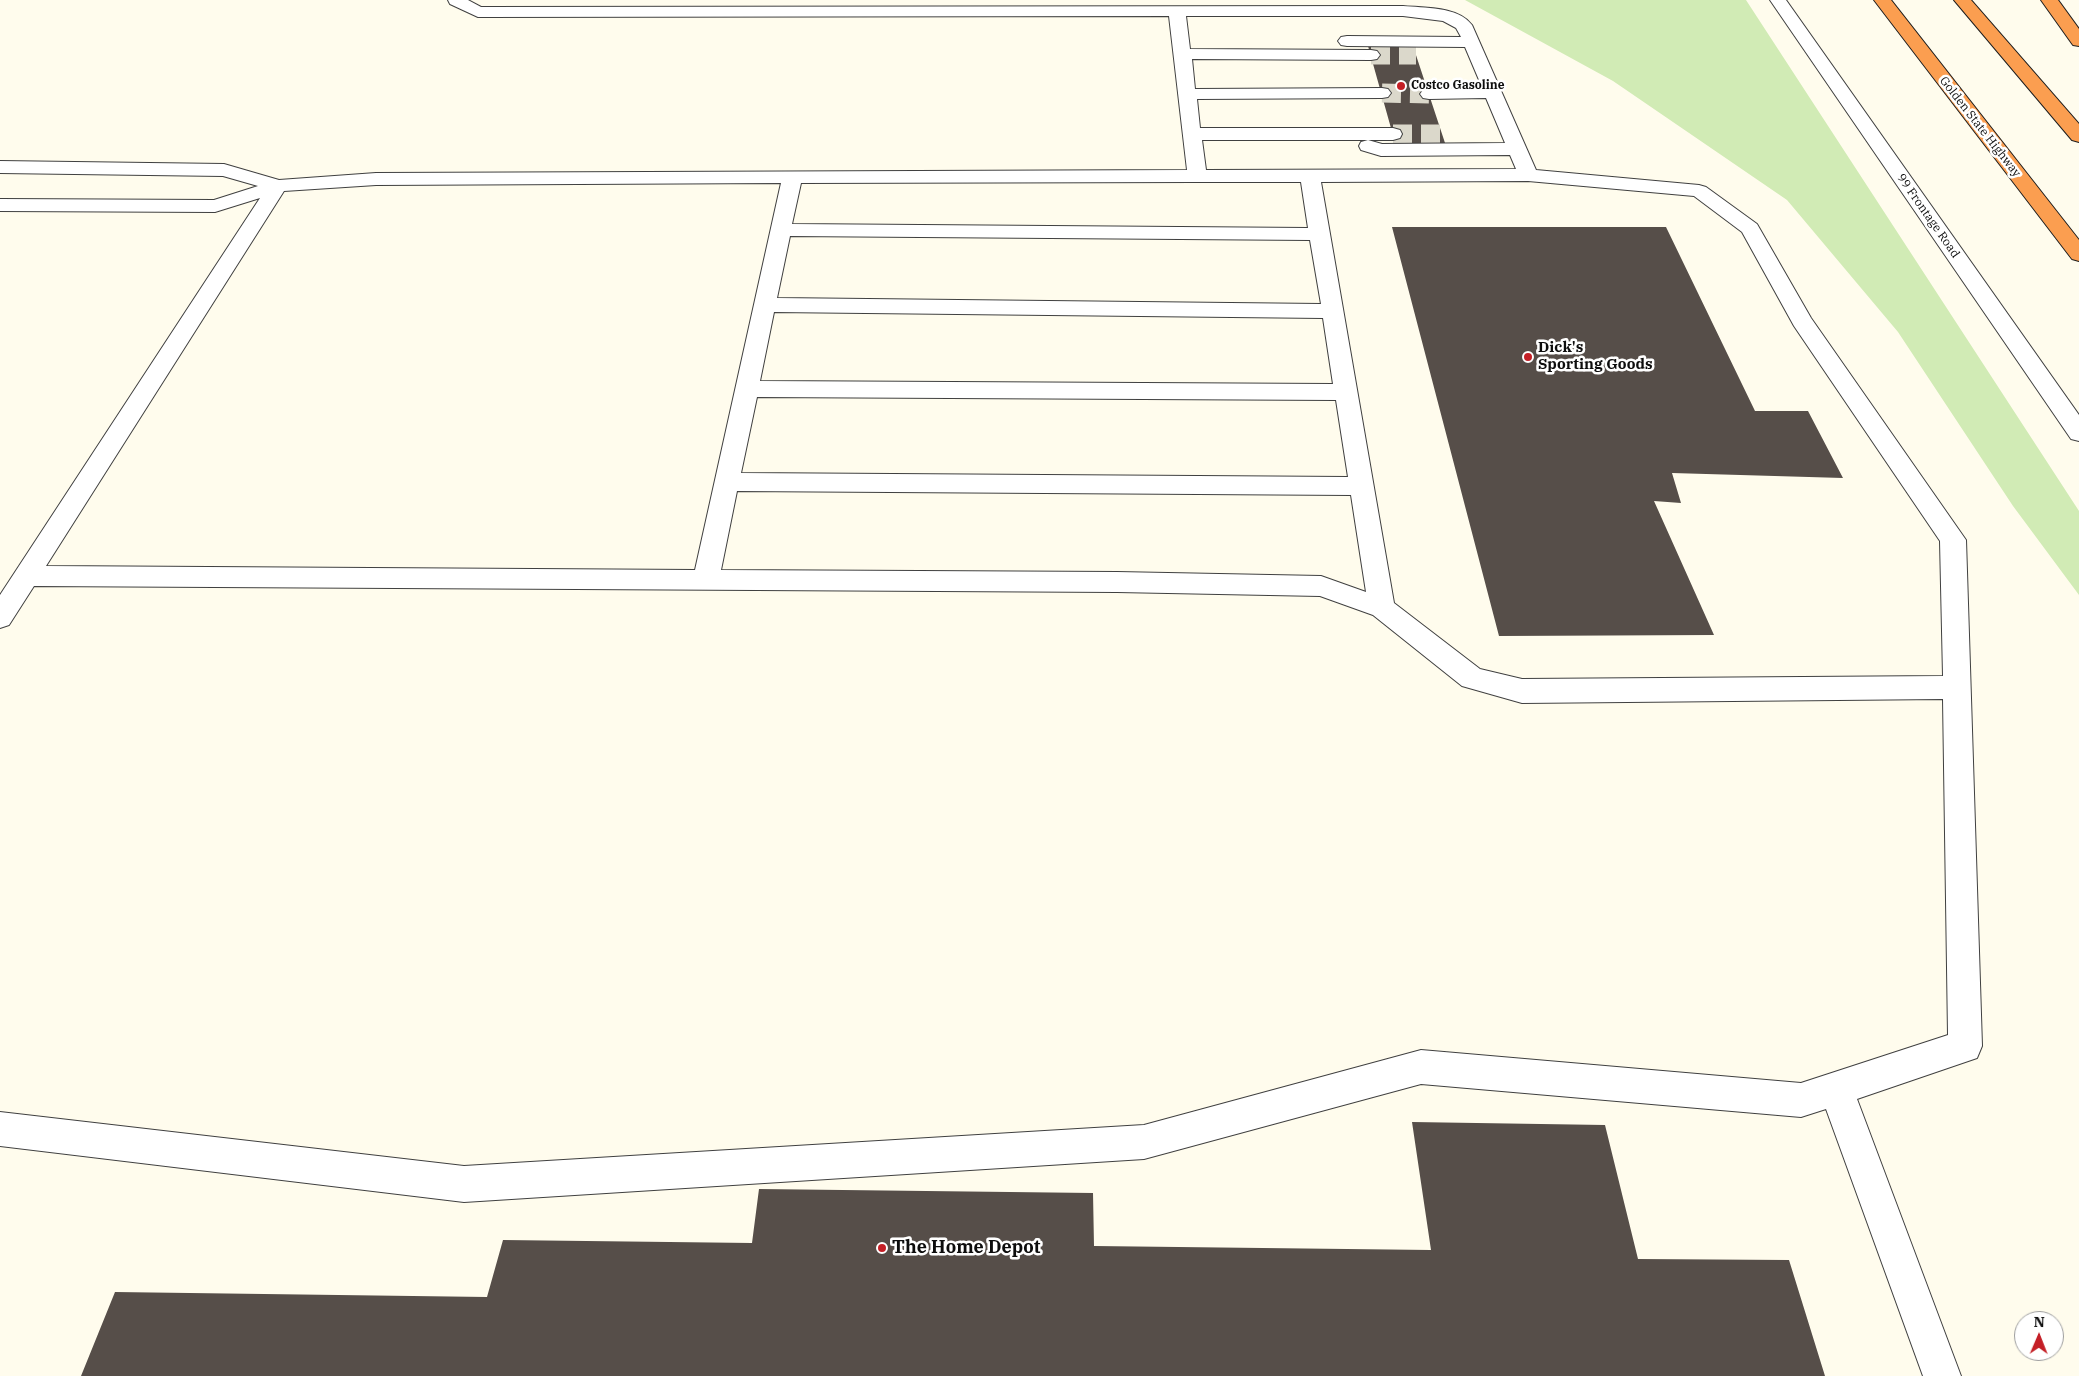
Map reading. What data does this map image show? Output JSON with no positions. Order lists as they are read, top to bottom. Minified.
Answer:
{"streets":{"highway":["Golden State Highway"],"street":["99 Frontage Road"]},"places":["Costco Gasoline","Dick's Sporting Goods","The Home Depot"],"north":"top"}
